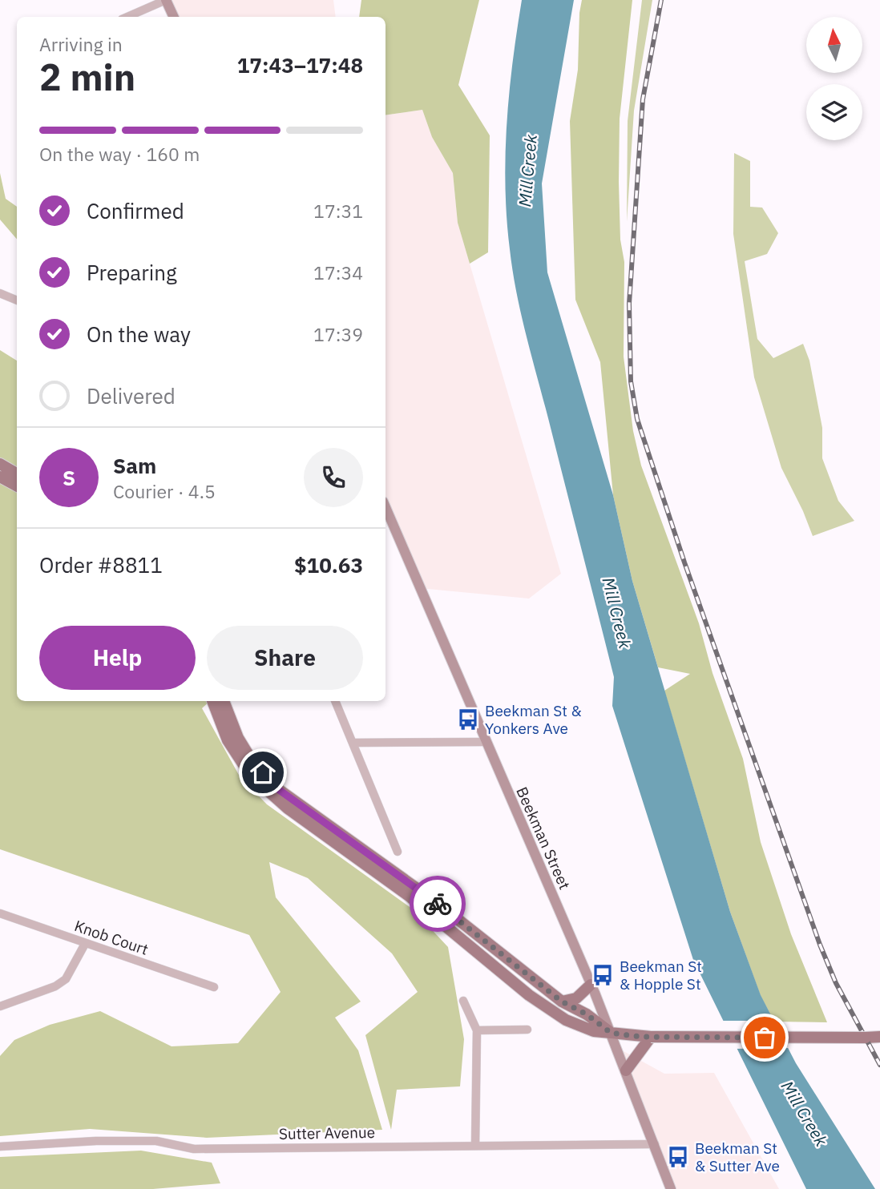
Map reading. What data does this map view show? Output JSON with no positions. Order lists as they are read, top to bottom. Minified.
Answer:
{"streets":{"main road":["Beekman Street"],"street":["Knob Court","Sutter Avenue"]},"crossings":[["Beekman Street","Sutter Avenue"]],"water":["Mill Creek"],"places":{"bus stop":["Beekman St & Yonkers Ave","Beekman St & Hopple St","Beekman St & Sutter Ave"]},"north":"top","page":{"heading":["2 min","Arriving in","17:43–17:48"],"panel":["Sam","Courier · 4.5","Order #8811","$10.63"],"bar":"On the way · 160 m","list":[["Confirmed","17:31"],["Preparing","17:34"],["On the way","17:39"],"Delivered"],"round":"S","buttons":["Help","Share"]}}
